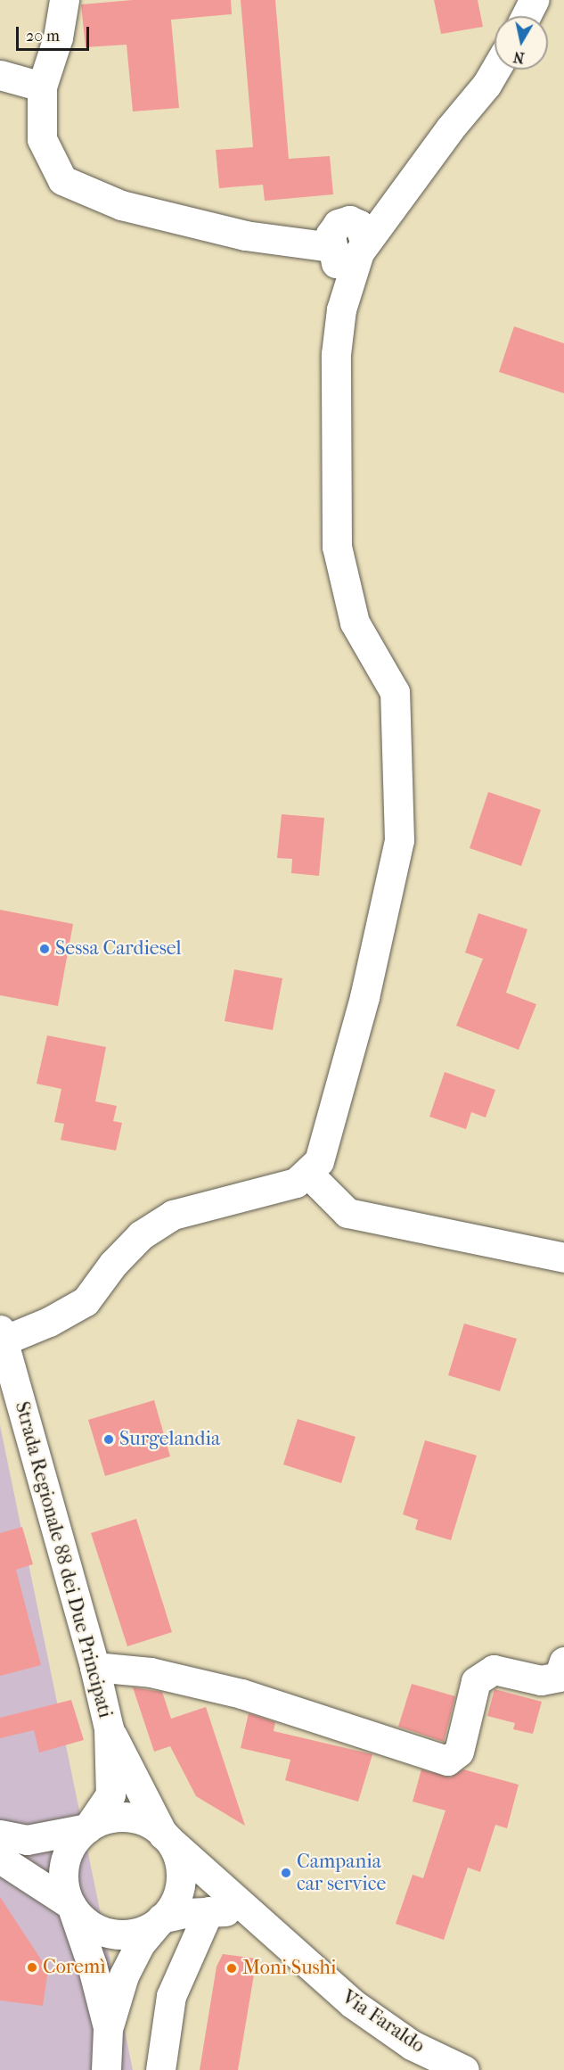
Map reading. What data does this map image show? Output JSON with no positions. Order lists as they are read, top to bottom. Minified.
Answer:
{"streets":{"street":["Strada Regionale 88 dei Due Principati","Via Faraldo"]},"crossings":[["Strada Regionale 88 dei Due Principati","Via Faraldo"]],"places":["Sessa Cardiesel","Surgelandia","Campania car service","Coremì","Moni Sushi"],"scale_bar":"20 m","north":"bottom"}
